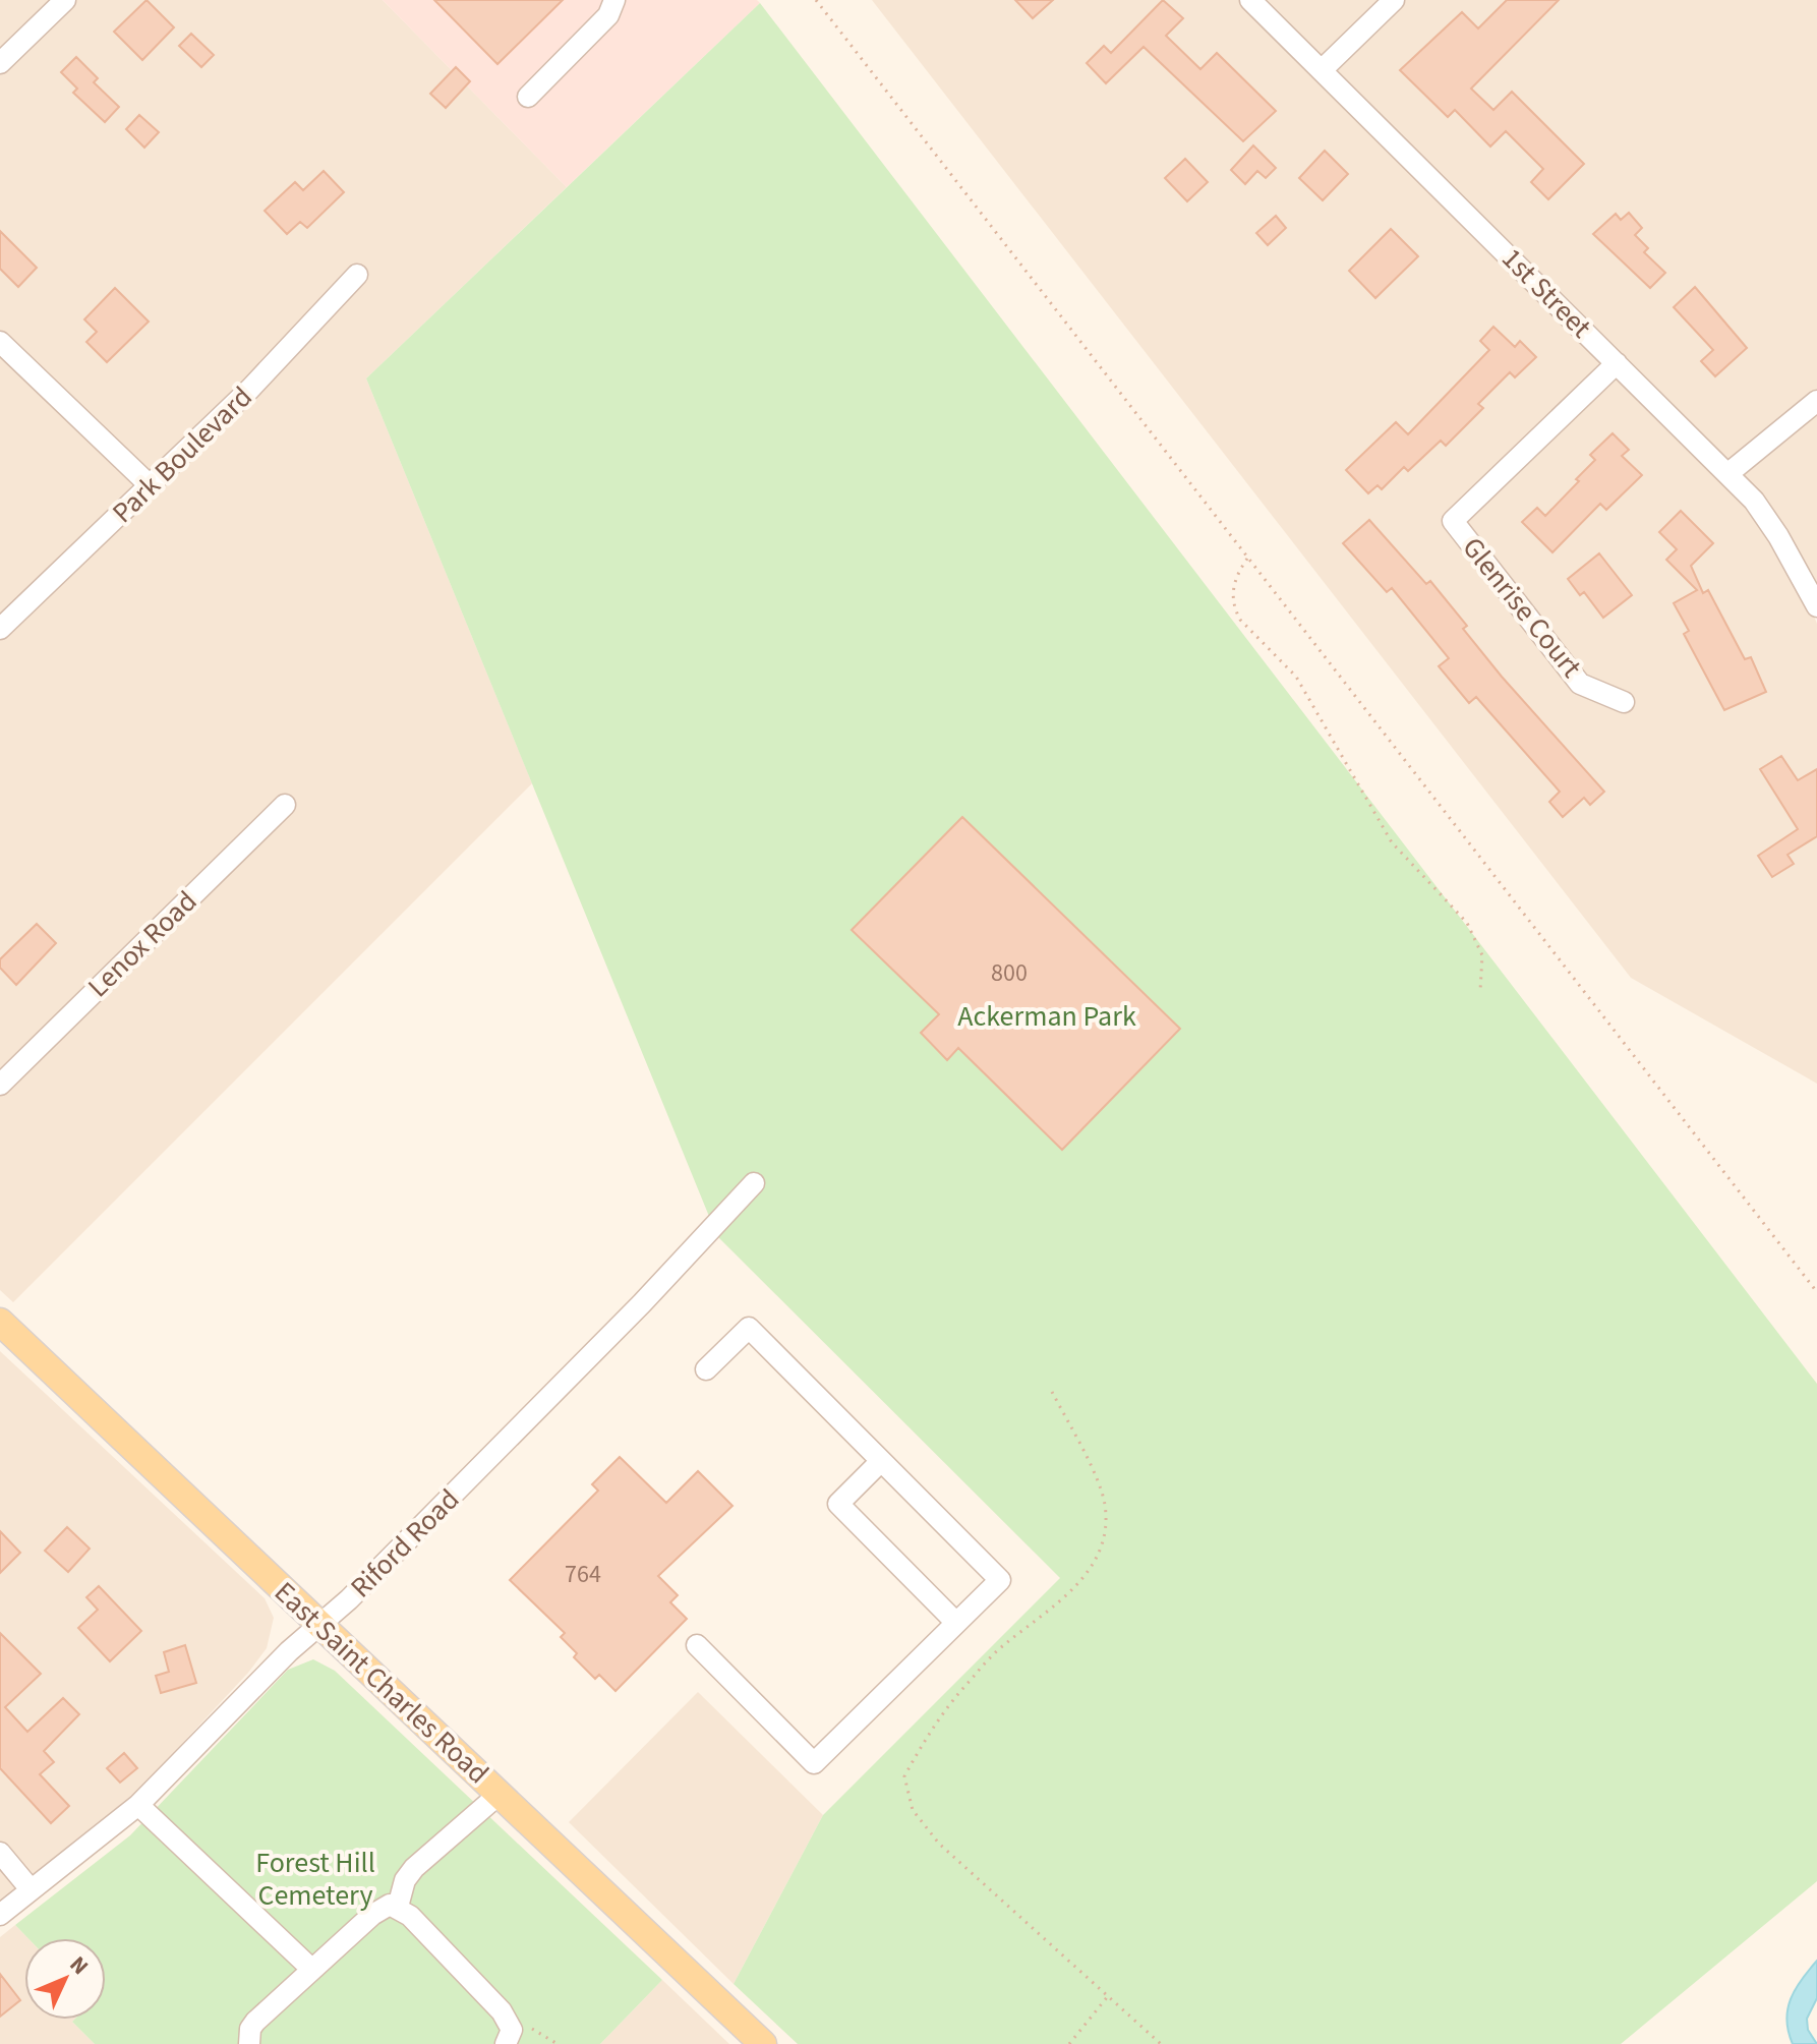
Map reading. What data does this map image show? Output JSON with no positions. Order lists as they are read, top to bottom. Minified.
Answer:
{"streets":{"main road":["East Saint Charles Road"],"street":["1st Street","Park Boulevard","Glenrise Court","Lenox Road","Riford Road"]},"crossings":[["1st Street","Glenrise Court"],["Riford Road","East Saint Charles Road"]],"parks":["Ackerman Park","Forest Hill Cemetery"],"house_numbers":["800","764"],"north":"top right"}
